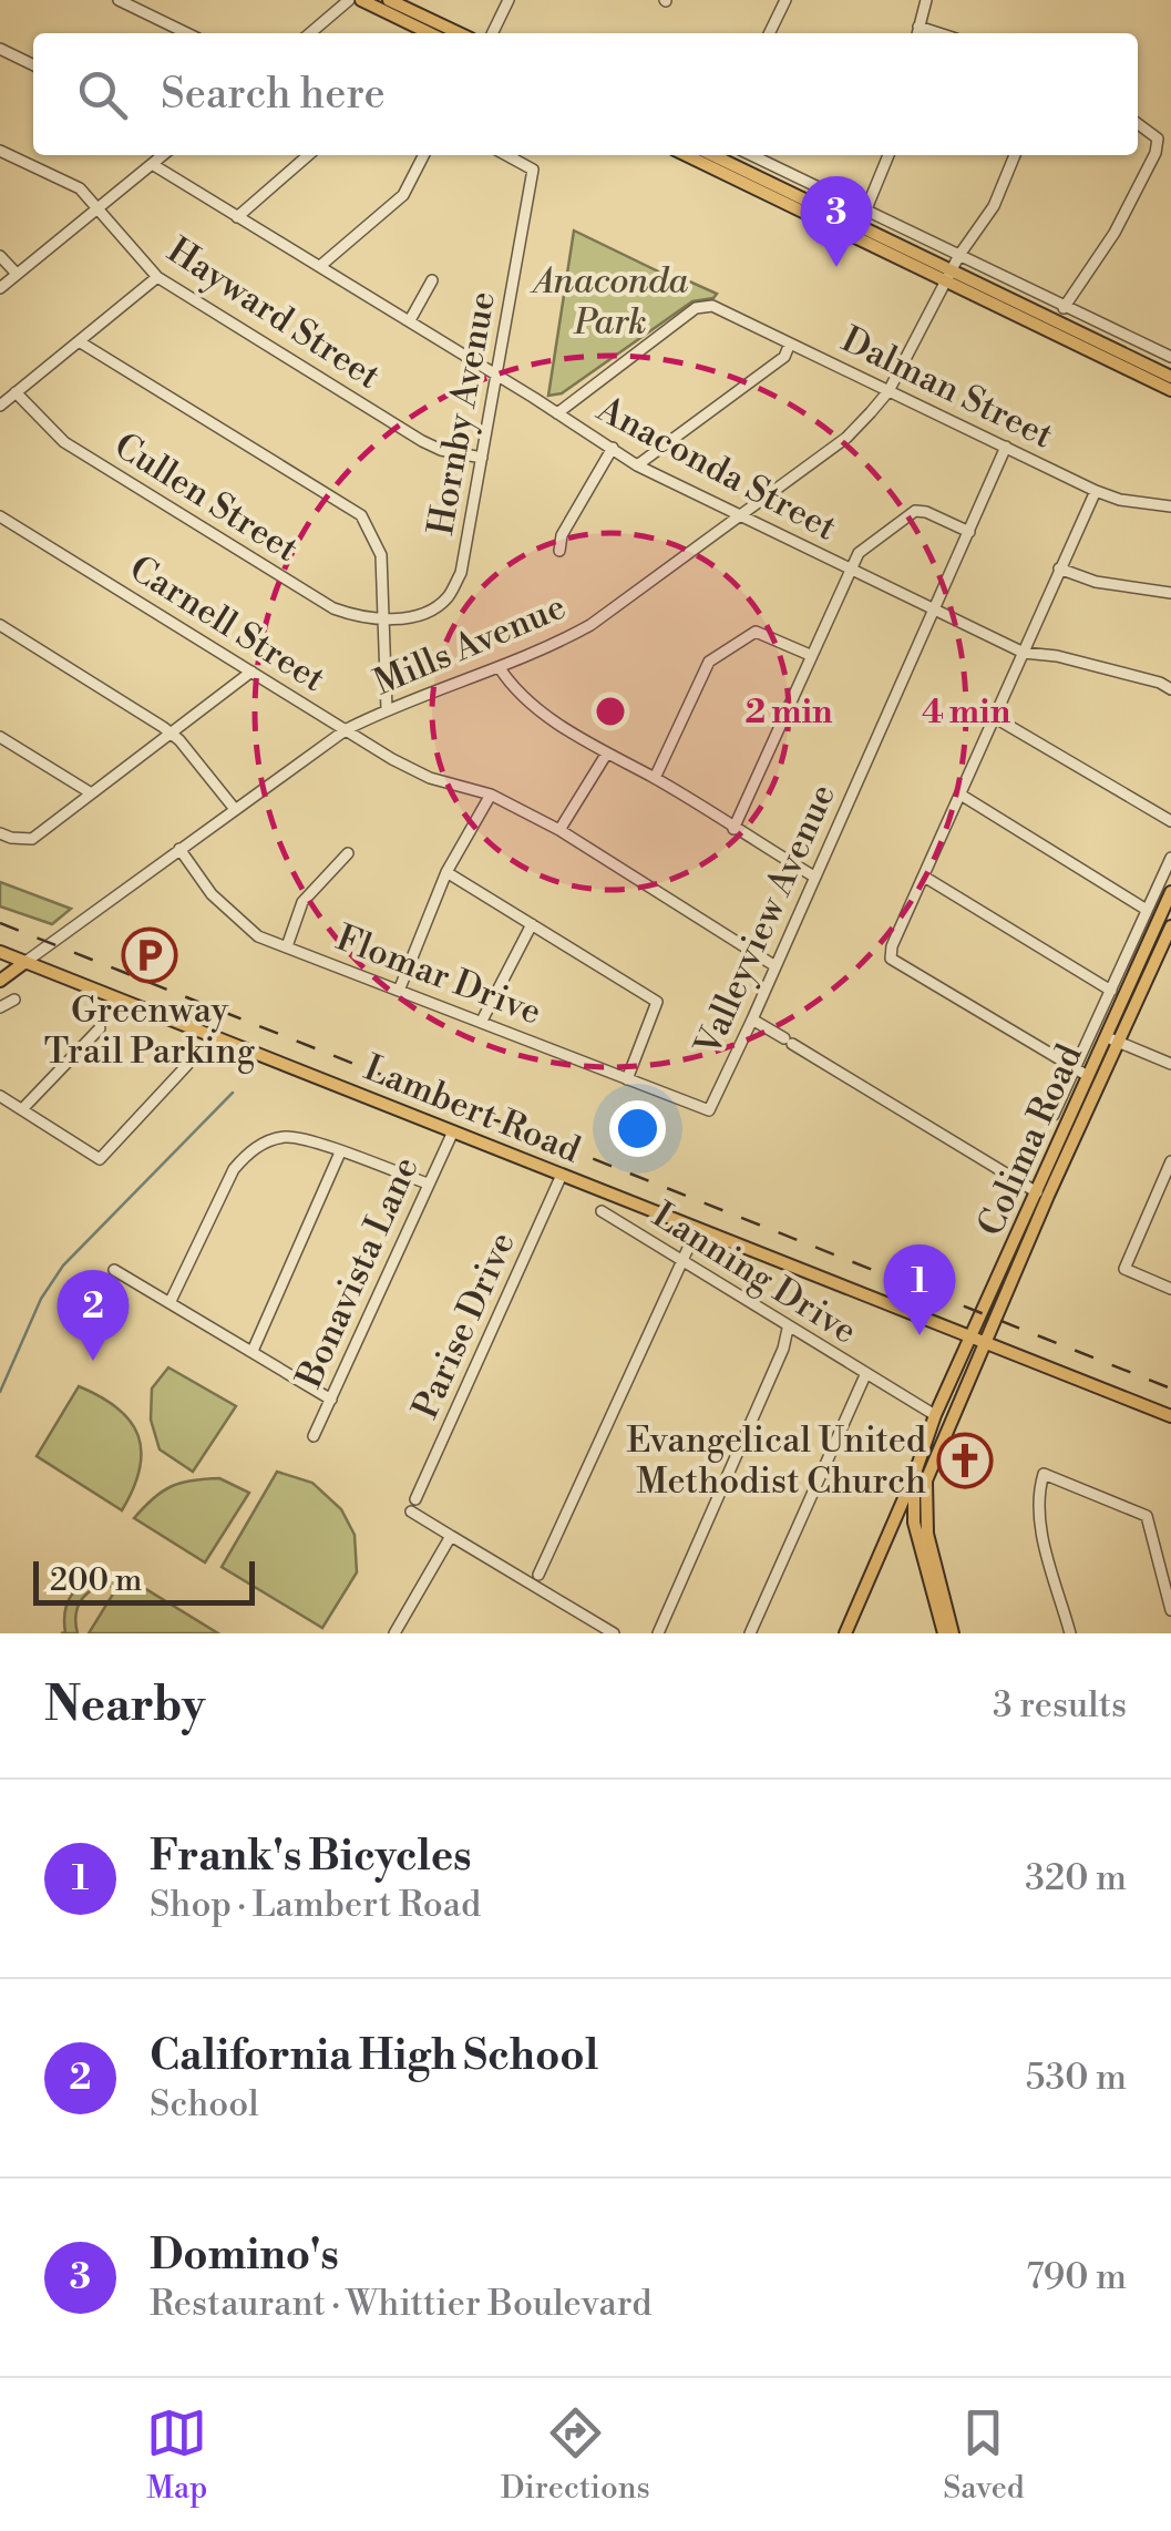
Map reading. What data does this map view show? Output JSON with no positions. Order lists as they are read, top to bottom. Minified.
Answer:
{"streets":{"main road":["Mills Avenue","Lambert Road","Colima Road"],"street":["Hayward Street","Dalman Street","Hornby Avenue","Anaconda Street","Cullen Street","Carnell Street","Valleyview Avenue","Flomar Drive","Bonavista Lane","Lanning Drive","Parise Drive"]},"crossings":[["Hayward Street","Hornby Avenue"],["Dalman Street","Anaconda Street"],["Dalman Street","Mills Avenue"],["Dalman Street","Valleyview Avenue"],["Hornby Avenue","Anaconda Street"],["Hornby Avenue","Cullen Street"],["Anaconda Street","Mills Avenue"],["Anaconda Street","Valleyview Avenue"],["Carnell Street","Mills Avenue"],["Carnell Street","Valleyview Avenue"],["Mills Avenue","Flomar Drive"],["Mills Avenue","Lambert Road"],["Valleyview Avenue","Flomar Drive"],["Lambert Road","Colima Road"],["Lambert Road","Bonavista Lane"],["Lambert Road","Parise Drive"],["Colima Road","Lanning Drive"]],"parks":["Anaconda Park"],"places":{"parking":["Greenway Trail Parking"],"church":["Evangelical United Methodist Church"]},"scale_bar":"200 m","page":{"search":"Search here","pins":["3","1","2"],"scale":"200 m","heading":["Nearby","3 results"],"list":[{"mark":"1","name":"Frank's Bicycles","note":"Shop · Lambert Road","value":"320 m"},{"mark":"2","name":"California High School","note":"School","value":"530 m"},{"mark":"3","name":"Domino's","note":"Restaurant · Whittier Boulevard","value":"790 m"}],"nav":["Map","Directions","Saved"]},"rings":["2 min","4 min"]}
